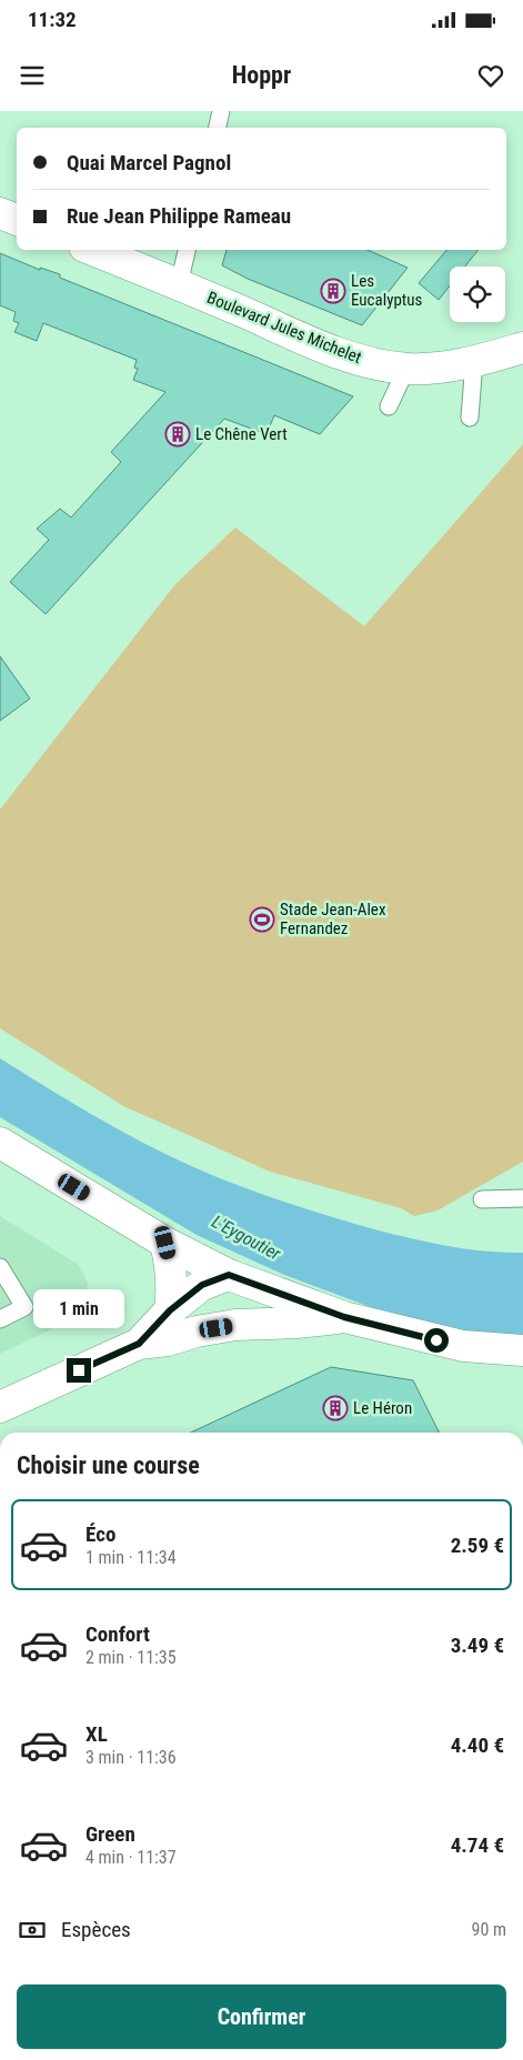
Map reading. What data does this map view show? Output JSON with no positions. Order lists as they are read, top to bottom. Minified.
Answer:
{"streets":{"street":["Boulevard Jules Michelet"]},"water":["L'Eygoutier"],"places":{"building":["Les Eucalyptus","Le Chêne Vert","Le Héron"],"sports":["Stade Jean-Alex Fernandez"]},"page":{"status":"11:32","header":"Hoppr","banner":["Quai Marcel Pagnol","Rue Jean Philippe Rameau"],"bubble":"1 min","heading":"Choisir une course","list":[{"name":"Éco","note":"1 min · 11:34","value":"2.59 €"},{"name":"Confort","note":"2 min · 11:35","value":"3.49 €"},{"name":"XL","note":"3 min · 11:36","value":"4.40 €"},{"name":"Green","note":"4 min · 11:37","value":"4.74 €"}],"pay":["Espèces","90 m"],"buttons":"Confirmer"}}
